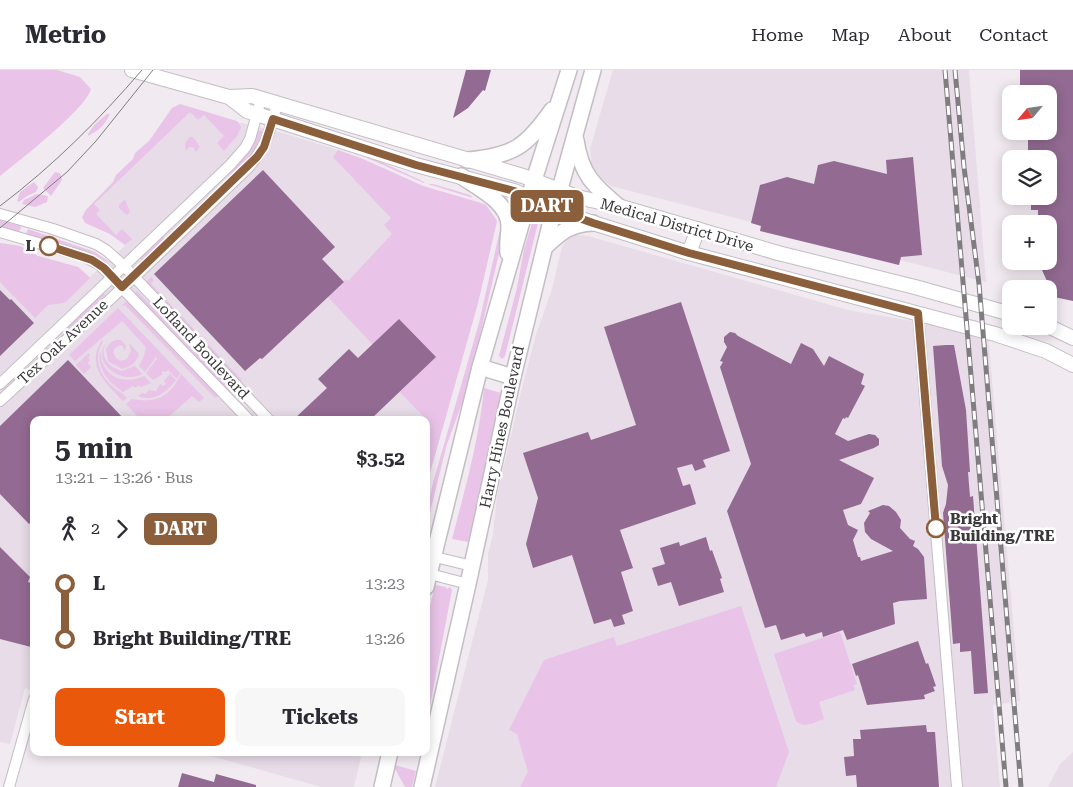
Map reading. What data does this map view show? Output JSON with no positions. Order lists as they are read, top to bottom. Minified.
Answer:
{"streets":{"main road":["Medical District Drive","Harry Hines Boulevard"],"street":["Tex Oak Avenue","Lofland Boulevard"]},"crossings":[["Medical District Drive","Tex Oak Avenue"],["Medical District Drive","Harry Hines Boulevard"],["Tex Oak Avenue","Lofland Boulevard"]],"places":["L","Bright Building/TRE"],"lines":["bus line DART"],"north":"bottom left","page":{"header":"Metrio","nav":["Home","Map","About","Contact"],"on_map":"DART","map_buttons":["+","−"],"heading":["5 min","13:21 – 13:26 · Bus","$3.52"],"legs":["2","DART"],"list":[{"name":"L","value":"13:23"},{"name":"Bright Building/TRE","value":"13:26"}],"buttons":["Start","Tickets"]}}
